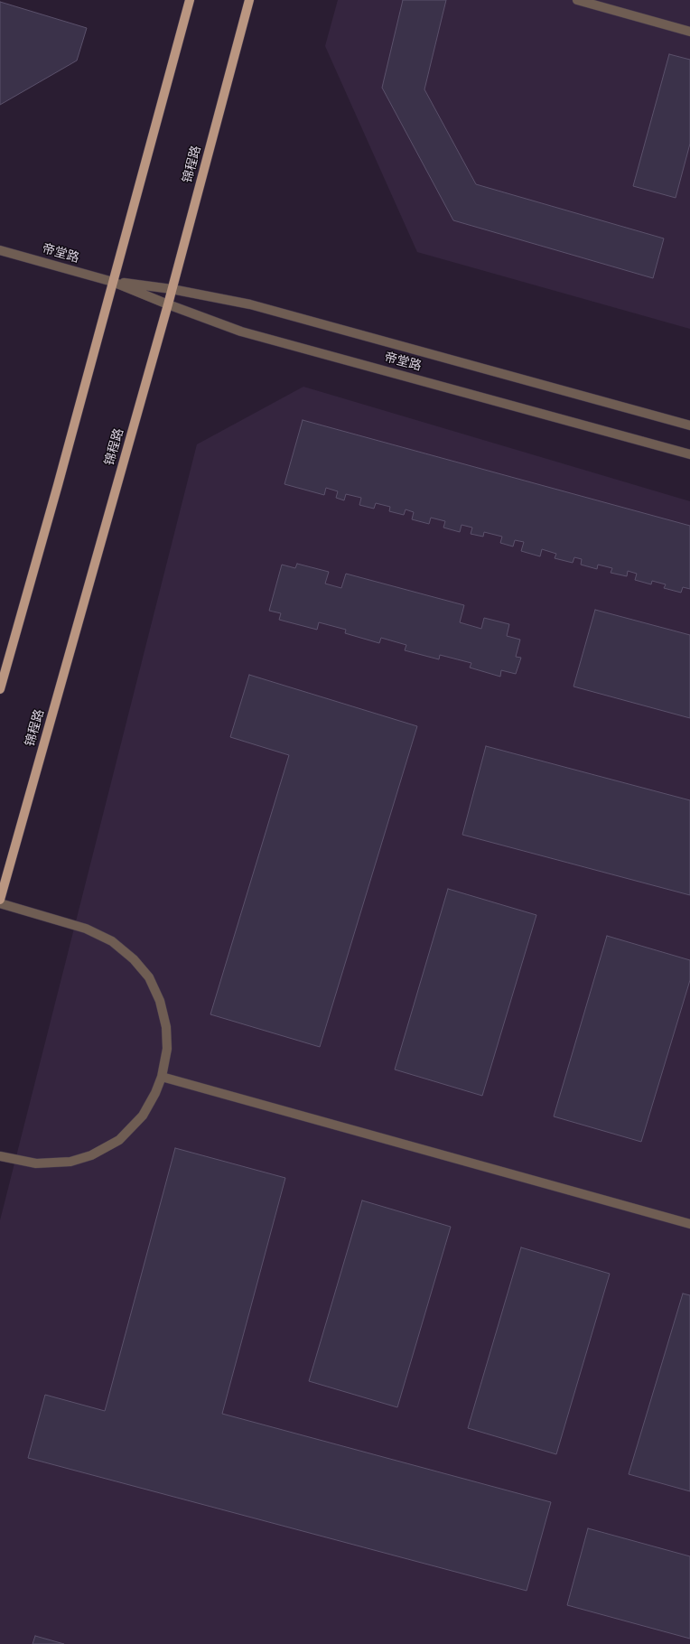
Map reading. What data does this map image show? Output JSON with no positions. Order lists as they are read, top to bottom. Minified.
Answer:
{"streets":{"main road":["锦程路"],"street":["帝堂路"]},"crossings":[["锦程路","帝堂路"]]}
